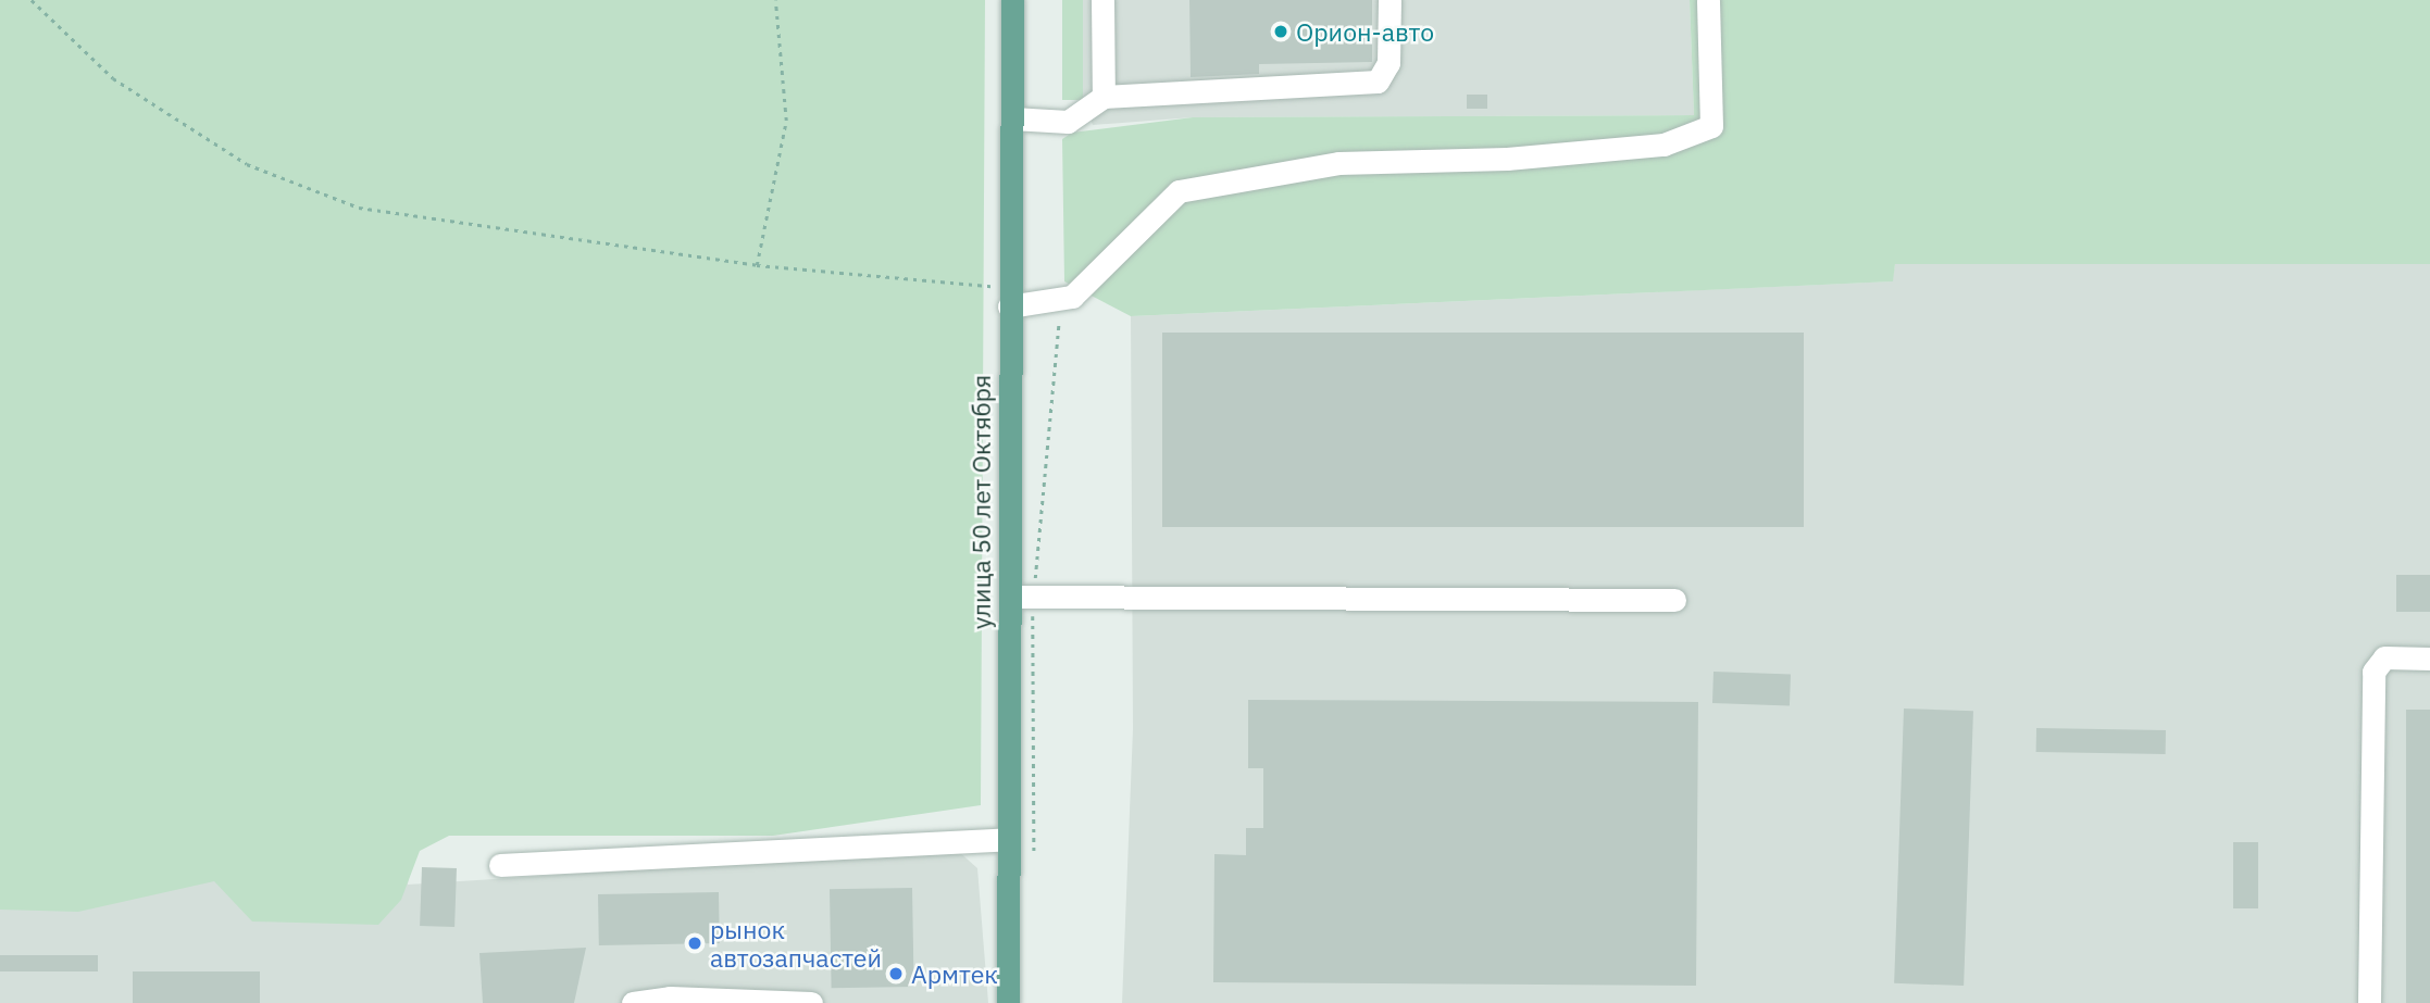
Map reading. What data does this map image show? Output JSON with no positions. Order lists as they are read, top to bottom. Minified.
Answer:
{"streets":{"main road":["улица 50 лет Октября"]},"places":["Орион-авто","рынок автозапчастей","Армтек"]}
